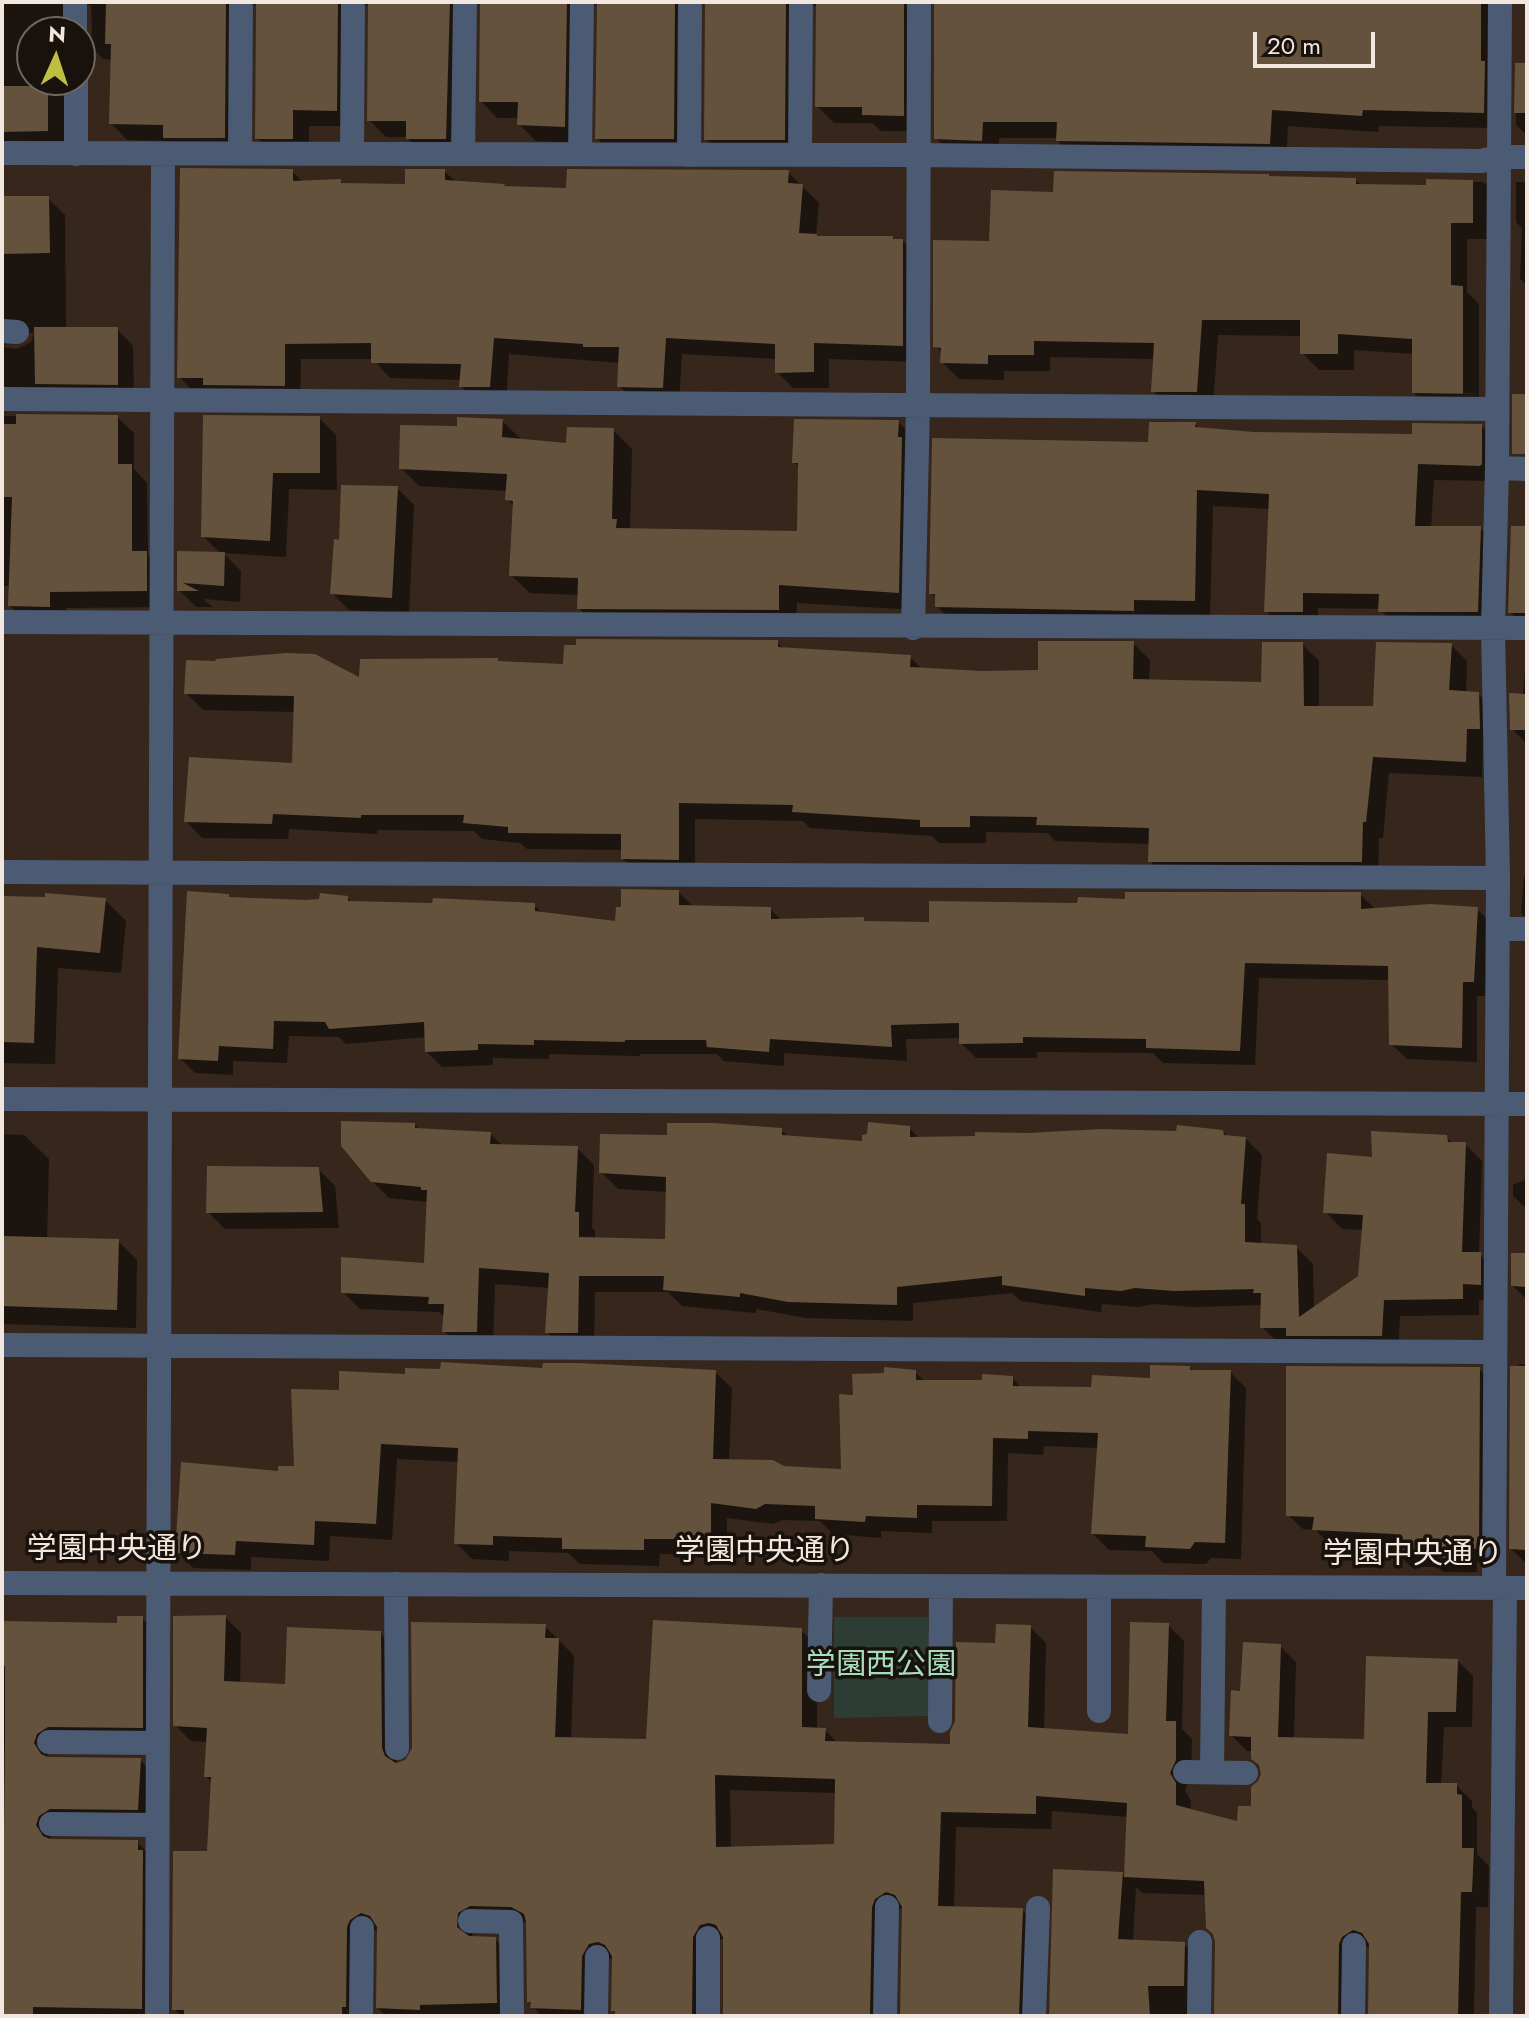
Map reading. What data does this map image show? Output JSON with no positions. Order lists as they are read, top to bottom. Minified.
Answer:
{"streets":{"street":["学園中央通り"]},"parks":["学園西公園"],"scale_bar":"20 m","north":"top"}
